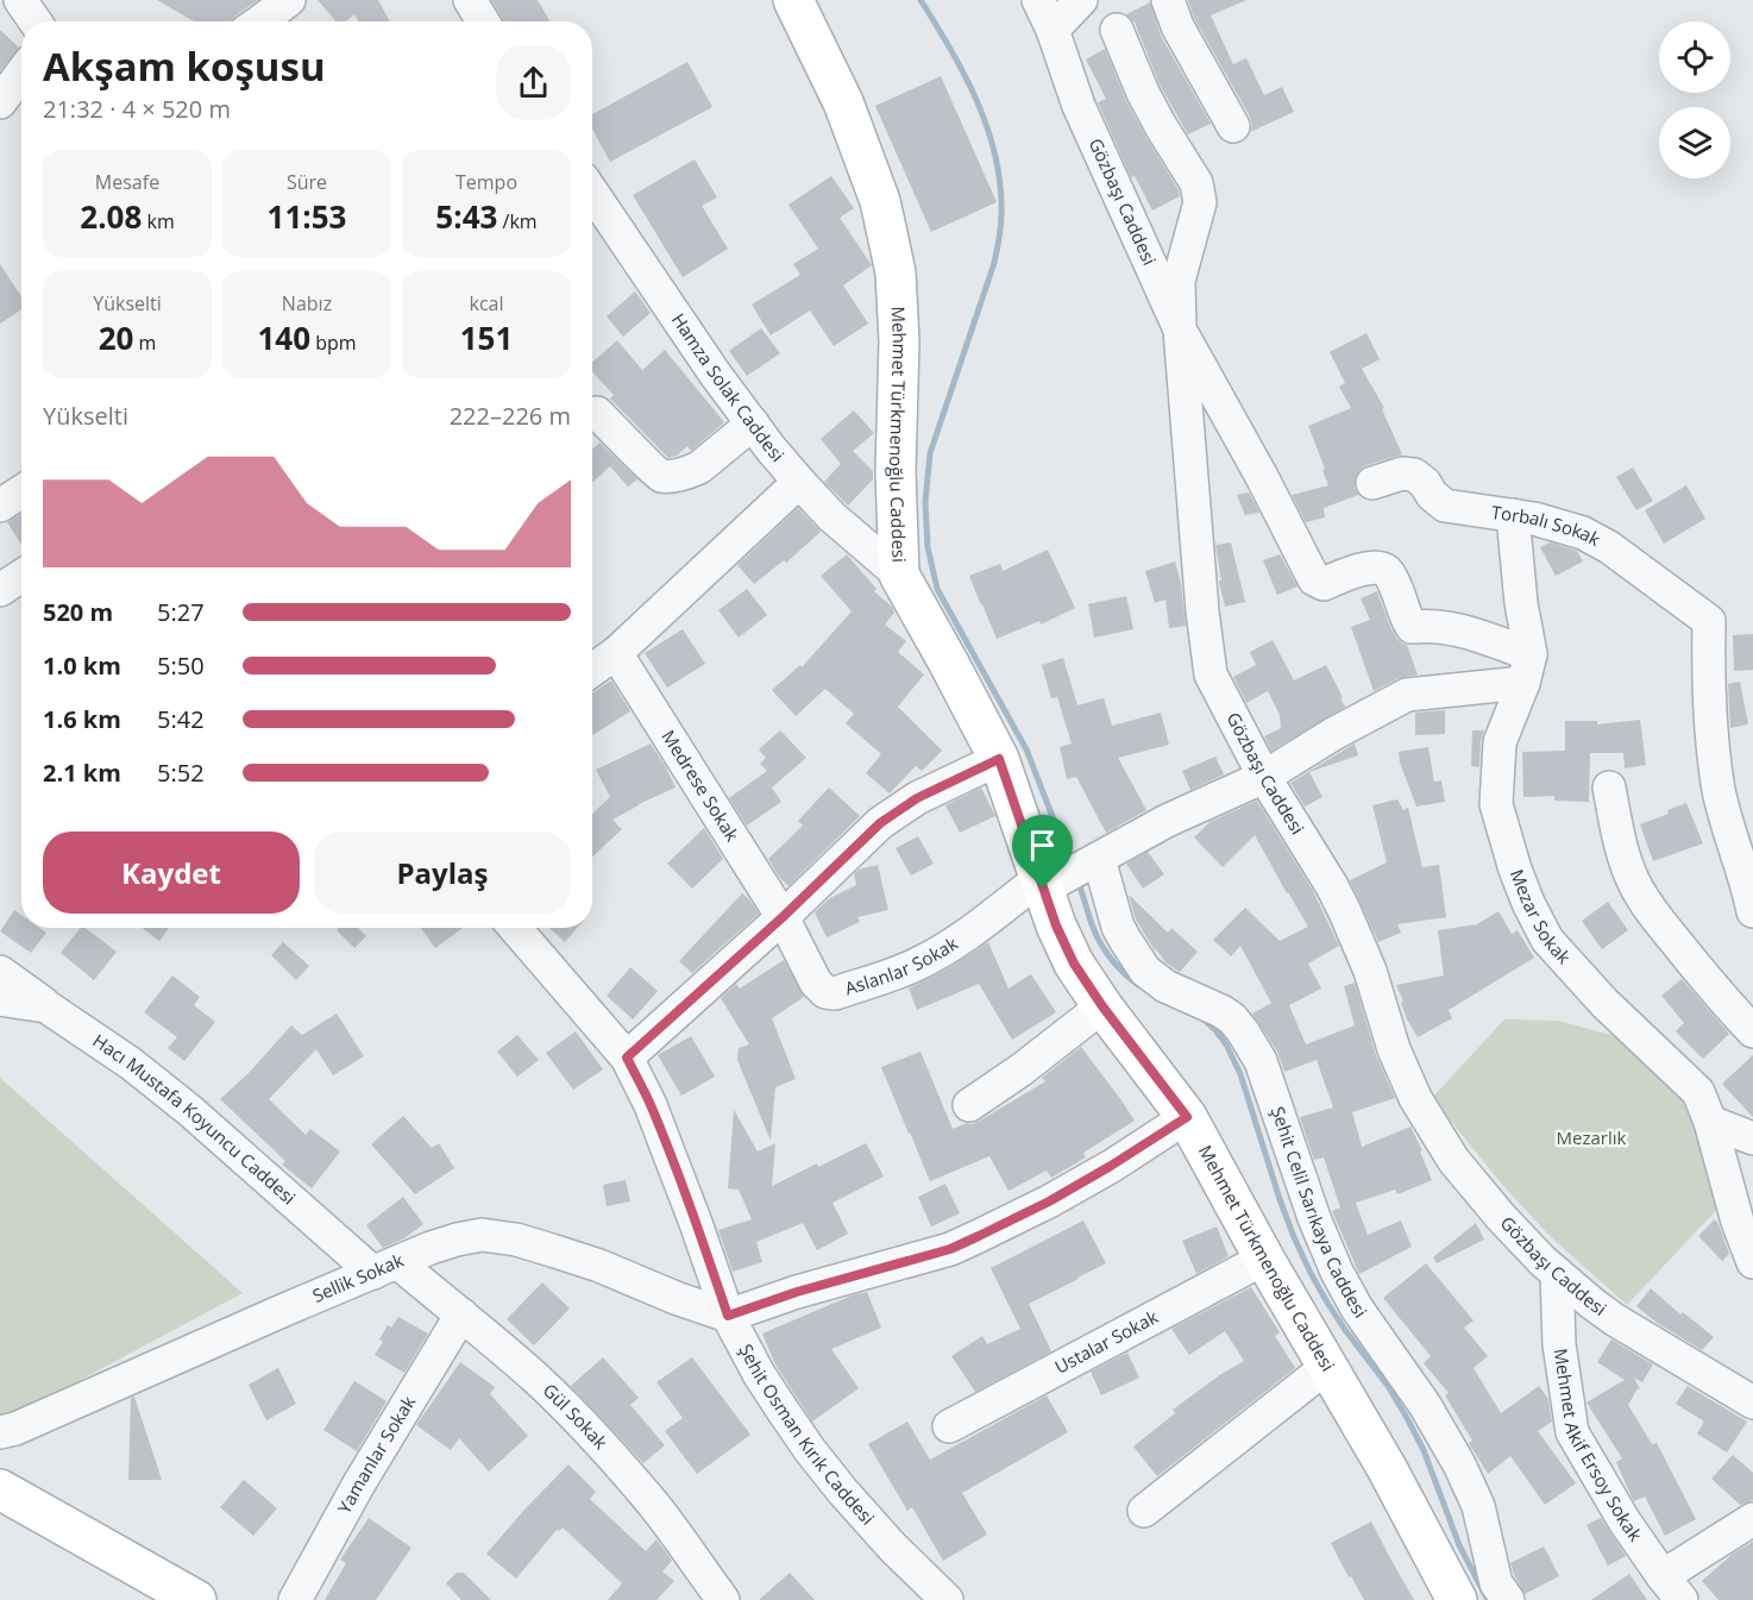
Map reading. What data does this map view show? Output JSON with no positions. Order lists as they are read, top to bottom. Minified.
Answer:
{"streets":{"main road":["Mehmet Türkmenoğlu Caddesi"],"street":["Gözbaşı Caddesi","Hamza Solak Caddesi","Torbalı Sokak","Medrese Sokak","Mezar Sokak","Aslanlar Sokak","Hacı Mustafa Koyuncu Caddesi","Şehit Celil Sarıkaya Caddesi","Sellik Sokak","Ustalar Sokak","Gül Sokak","Şehit Osman Kırık Caddesi","Mehmet Akif Ersoy Sokak","Yamanlar Sokak"]},"crossings":[["Gözbaşı Caddesi","Aslanlar Sokak"],["Gözbaşı Caddesi","Mehmet Akif Ersoy Sokak"],["Hamza Solak Caddesi","Mehmet Türkmenoğlu Caddesi"],["Mehmet Türkmenoğlu Caddesi","Aslanlar Sokak"],["Mehmet Türkmenoğlu Caddesi","Şehit Celil Sarıkaya Caddesi"],["Mehmet Türkmenoğlu Caddesi","Ustalar Sokak"],["Medrese Sokak","Aslanlar Sokak"],["Mezar Sokak","Aslanlar Sokak"],["Aslanlar Sokak","Şehit Celil Sarıkaya Caddesi"],["Hacı Mustafa Koyuncu Caddesi","Sellik Sokak"],["Hacı Mustafa Koyuncu Caddesi","Gül Sokak"],["Sellik Sokak","Gül Sokak"],["Sellik Sokak","Şehit Osman Kırık Caddesi"],["Gül Sokak","Yamanlar Sokak"]],"parks":["Mezarlık"],"page":{"heading":["Akşam koşusu","21:32 · 4 × 520 m"],"stats":[["Mesafe","2.08 km"],["Süre","11:53"],["Tempo","5:43 /km"],["Yükselti","20 m"],["Nabız","140 bpm"],["kcal","151"]],"chart":["Yükselti","222–226 m"],"list":[{"name":"520 m","note":"5:27"},{"name":"1.0 km","note":"5:50"},{"name":"1.6 km","note":"5:42"},{"name":"2.1 km","note":"5:52"}],"buttons":["Kaydet","Paylaş"]}}
